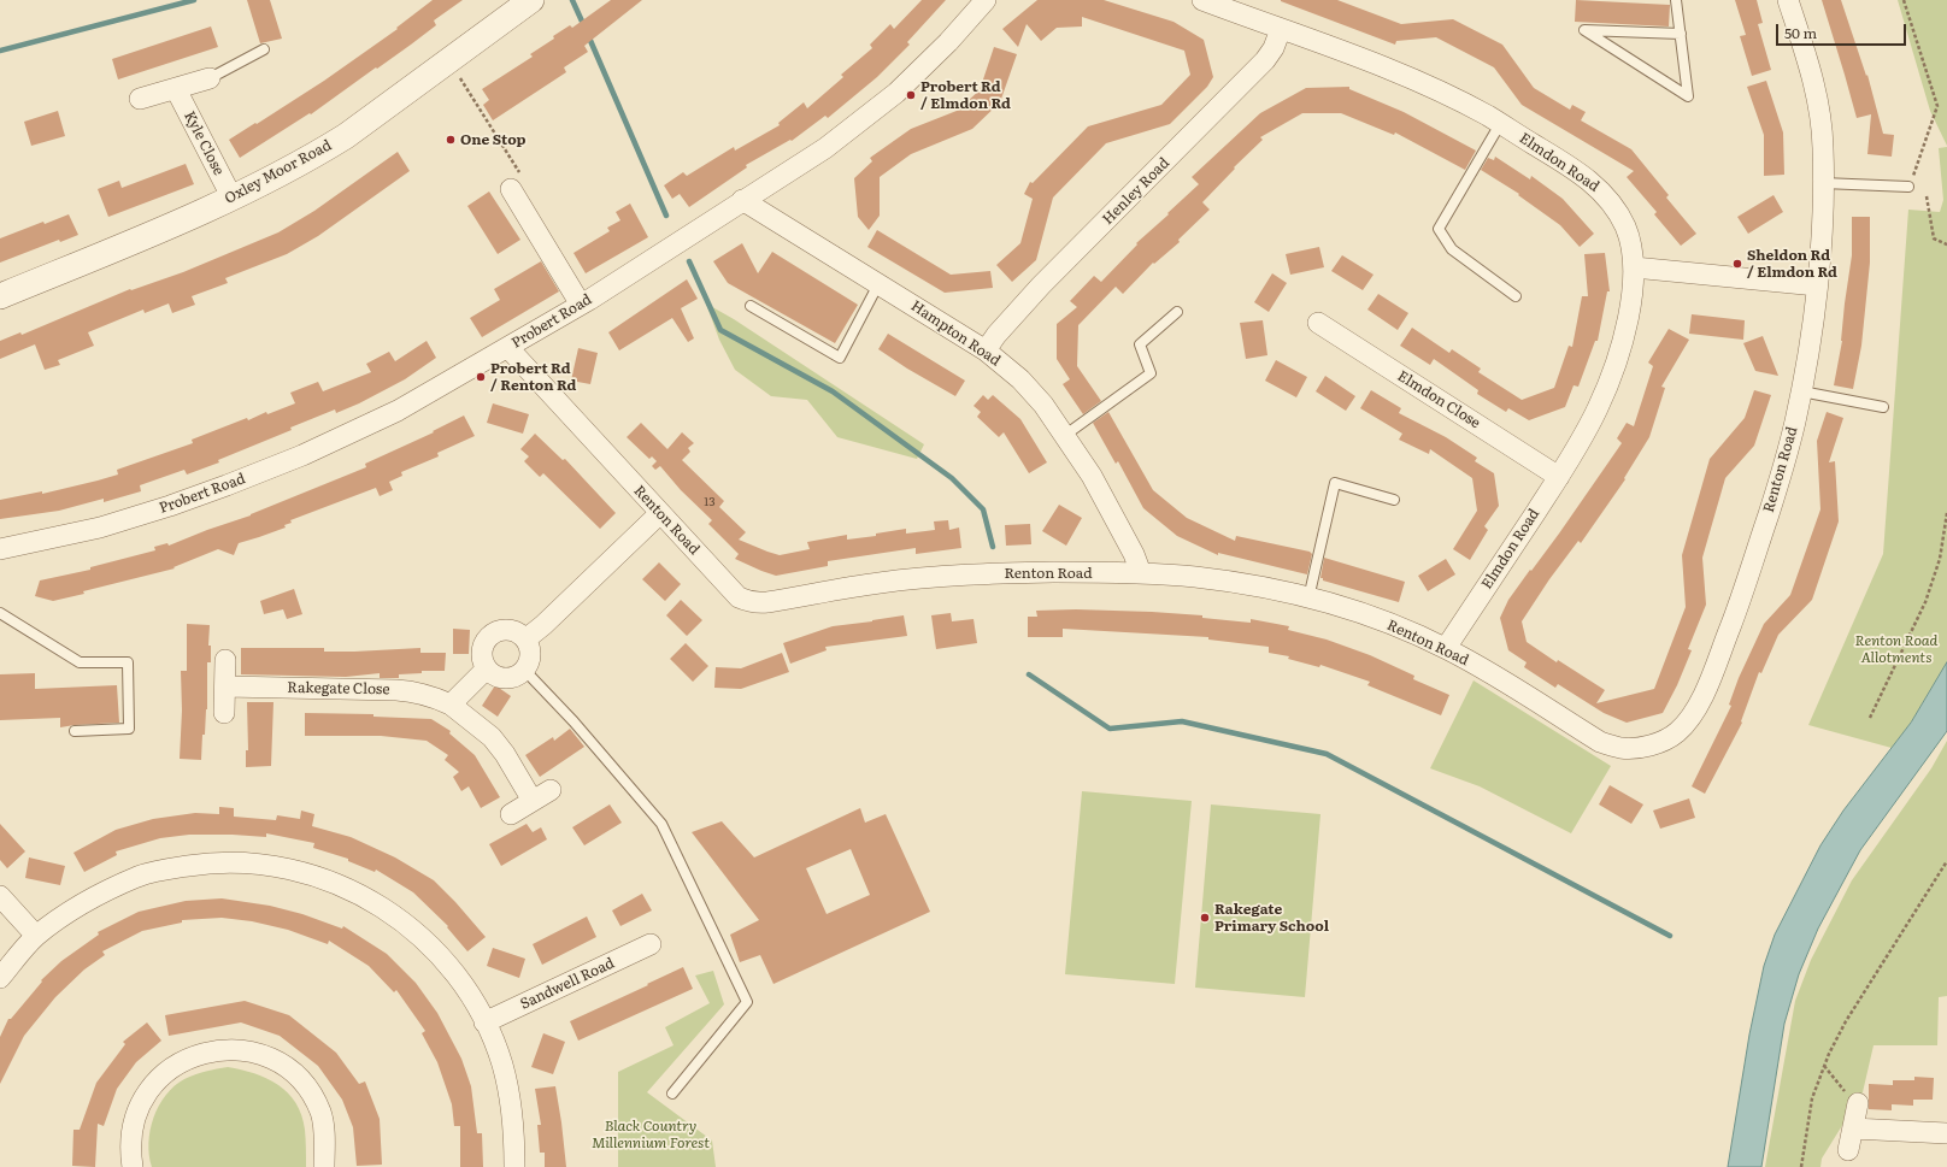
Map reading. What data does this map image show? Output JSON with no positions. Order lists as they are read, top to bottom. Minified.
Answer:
{"streets":{"street":["Kyle Close","Elmdon Road","Oxley Moor Road","Henley Road","Probert Road","Hampton Road","Elmdon Close","Renton Road","Rakegate Close","Sandwell Road"]},"crossings":[["Kyle Close","Oxley Moor Road"],["Elmdon Road","Henley Road"],["Elmdon Road","Elmdon Close"],["Elmdon Road","Renton Road"],["Henley Road","Hampton Road"],["Probert Road","Hampton Road"],["Probert Road","Renton Road"],["Hampton Road","Renton Road"]],"parks":["Renton Road Allotments","Black Country Millennium Forest"],"places":["Probert Rd / Elmdon Rd","One Stop","Sheldon Rd / Elmdon Rd","Probert Rd / Renton Rd","Rakegate Primary School"],"house_numbers":["13"],"scale_bar":"50 m"}
